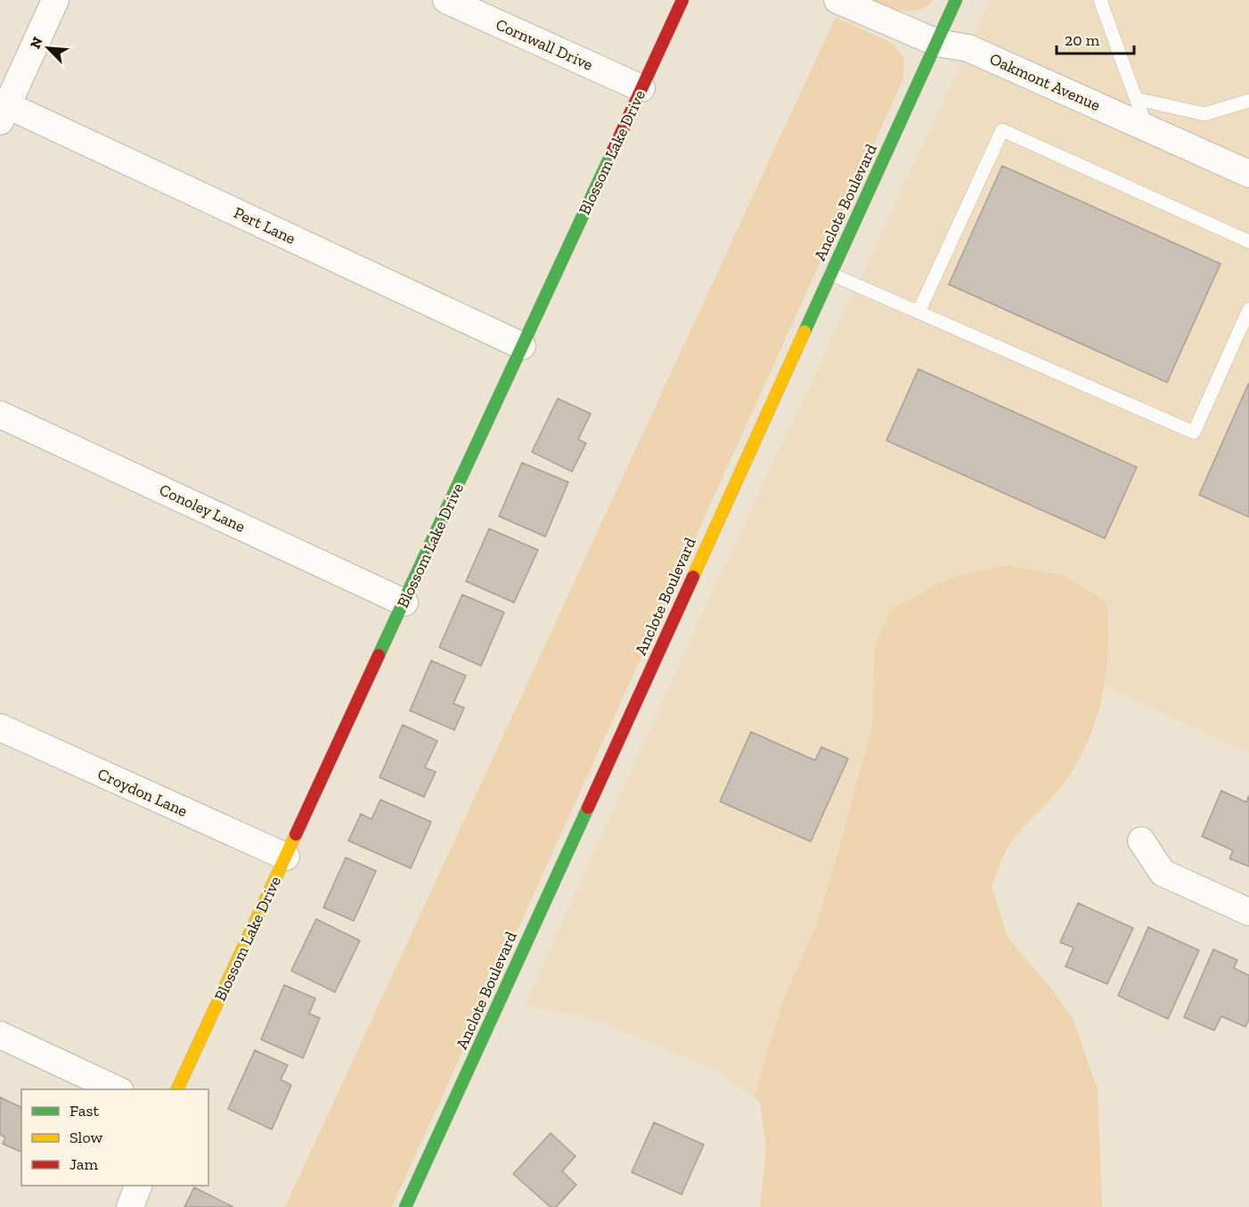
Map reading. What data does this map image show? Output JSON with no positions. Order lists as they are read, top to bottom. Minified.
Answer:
{"streets":{"street":["Cornwall Drive","Oakmont Avenue","Blossom Lake Drive","Anclote Boulevard","Pert Lane","Conoley Lane","Croydon Lane"]},"crossings":[["Cornwall Drive","Blossom Lake Drive"],["Oakmont Avenue","Anclote Boulevard"],["Blossom Lake Drive","Pert Lane"],["Blossom Lake Drive","Conoley Lane"],["Blossom Lake Drive","Croydon Lane"]],"legend":["Fast","Slow","Jam"],"scale_bar":"20 m","north":"top left"}
